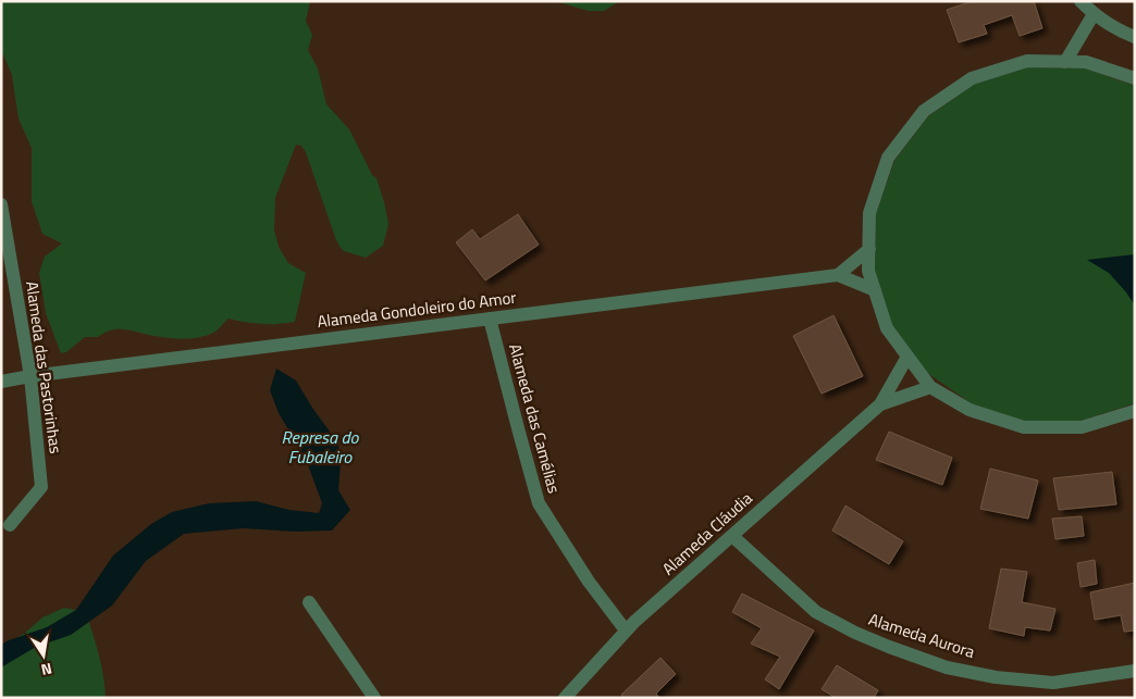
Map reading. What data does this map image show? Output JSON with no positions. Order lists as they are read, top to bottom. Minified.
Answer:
{"streets":{"street":["Alameda Gondoleiro do Amor","Alameda das Pastorinhas","Alameda das Camélias","Alameda Cláudia","Alameda Aurora"]},"crossings":[["Alameda Gondoleiro do Amor","Alameda das Pastorinhas"],["Alameda Gondoleiro do Amor","Alameda das Camélias"],["Alameda das Camélias","Alameda Cláudia"],["Alameda Cláudia","Alameda Aurora"]],"water":["Represa do Fubaleiro"],"north":"bottom"}
